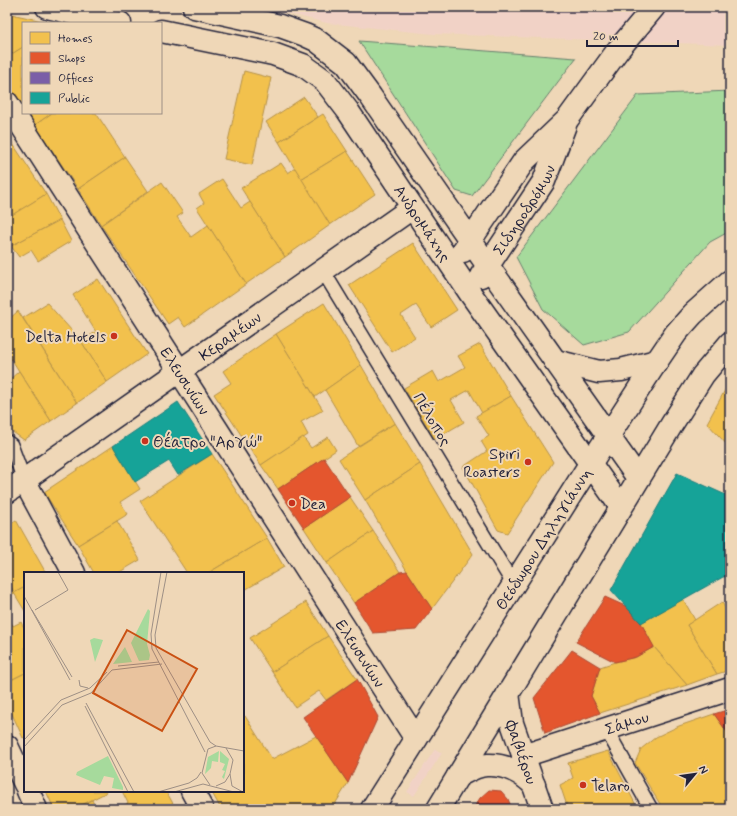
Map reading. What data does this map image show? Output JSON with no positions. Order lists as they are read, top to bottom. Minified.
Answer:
{"streets":{"main road":["Σιδηροδρόμων","Ανδρομάχης","Κεραμέων","Ελευσινίων","Θεόδωρου Δηληγιάννη","Σάμου","Φαβιέρου"],"lane":["Πέλοπος"]},"crossings":[["Σιδηροδρόμων","Ανδρομάχης"],["Ανδρομάχης","Κεραμέων"],["Ανδρομάχης","Θεόδωρου Δηληγιάννη"],["Κεραμέων","Ελευσινίων"],["Κεραμέων","Πέλοπος"],["Ελευσινίων","Θεόδωρου Δηληγιάννη"],["Πέλοπος","Θεόδωρου Δηληγιάννη"],["Σάμου","Φαβιέρου"]],"places":["Delta Hotels","Θέατρο \"Αργώ\"","Spiri Roasters","Dea","Telaro"],"legend":["Homes","Shops","Offices","Public"],"scale_bar":"20 m","north":"top right"}
